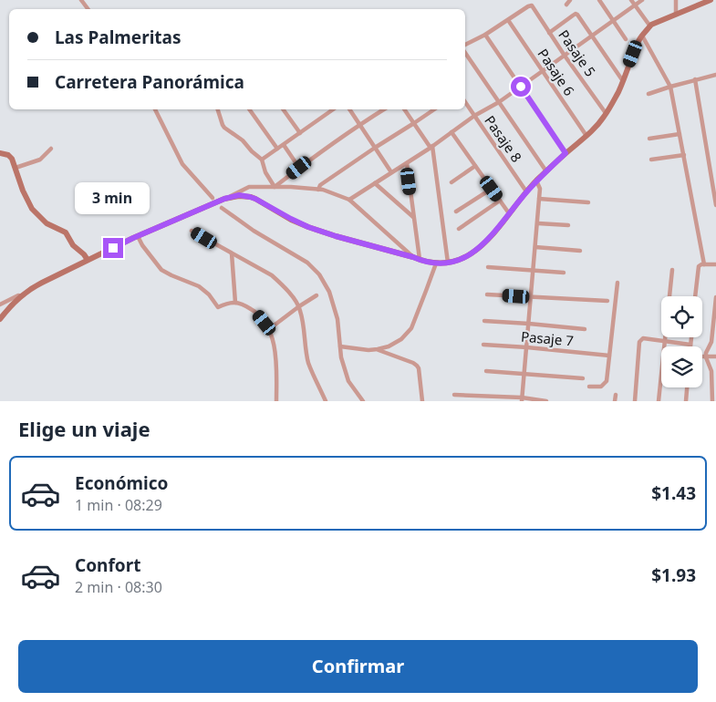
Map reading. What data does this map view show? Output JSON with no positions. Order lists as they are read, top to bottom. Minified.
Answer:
{"streets":{"street":["Pasaje 5","Pasaje 6","Pasaje 8","Pasaje 7"]},"crossings":[["Pasaje 5","Pasaje 6"]],"page":{"banner":["Las Palmeritas","Carretera Panorámica"],"bubble":"3 min","heading":"Elige un viaje","list":[{"name":"Económico","note":"1 min · 08:29","value":"$1.43"},{"name":"Confort","note":"2 min · 08:30","value":"$1.93"}],"buttons":"Confirmar"}}
